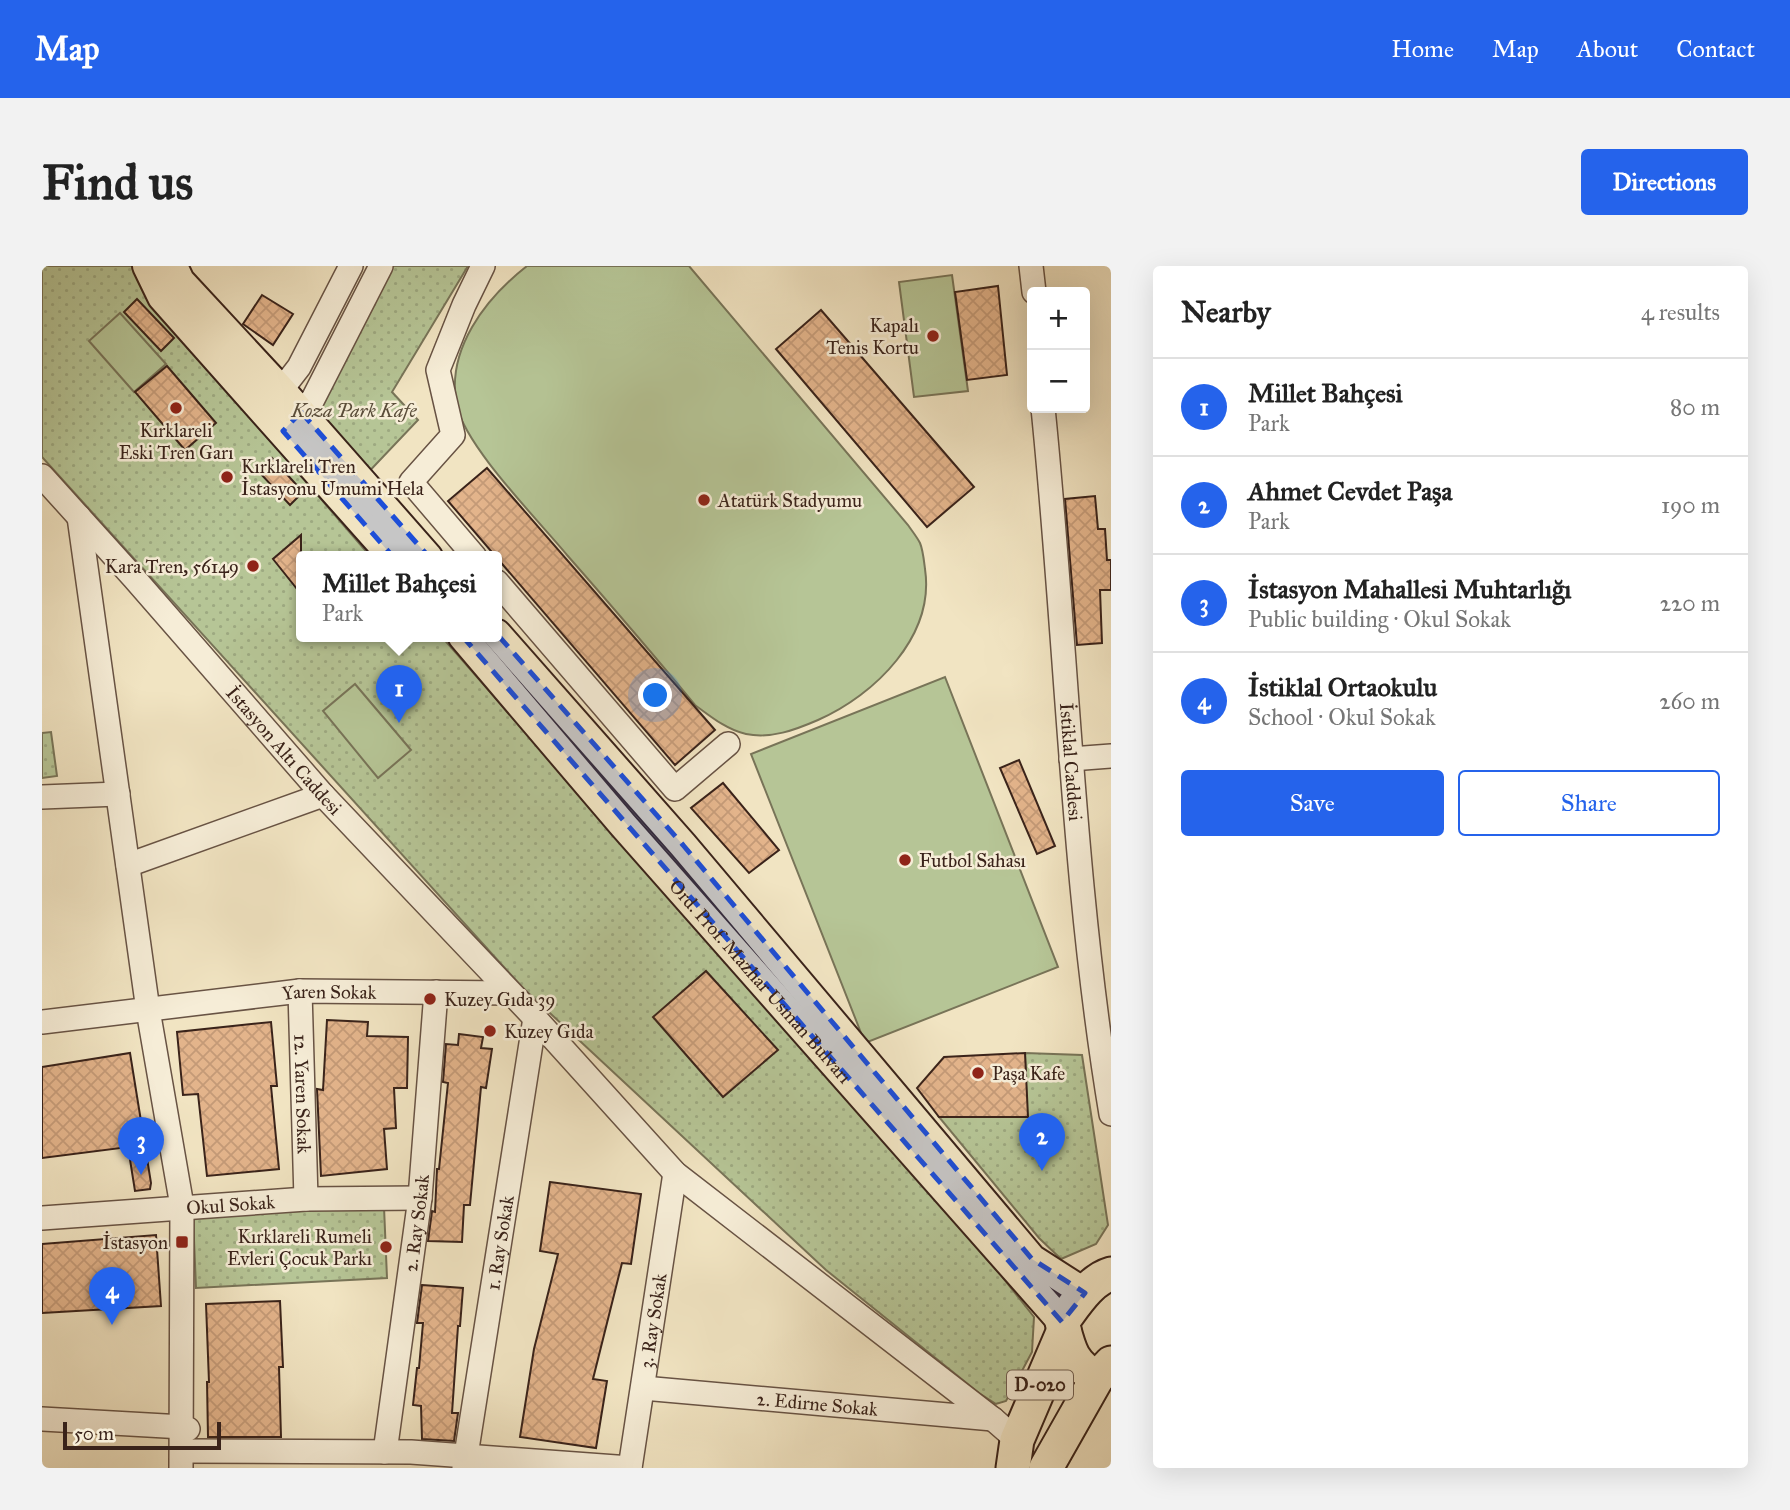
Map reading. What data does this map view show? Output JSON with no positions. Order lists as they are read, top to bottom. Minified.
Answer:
{"streets":{"highway":["D-020"],"main road":["Ord. Prof. Mazhar Usman Bulvarı"],"street":["İstasyon Altı Caddesi","İstiklal Caddesi","Yaren Sokak","12. Yaren Sokak","Okul Sokak","2. Ray Sokak","1. Ray Sokak","3. Ray Sokak","2. Edirne Sokak"]},"crossings":[["İstasyon Altı Caddesi","Yaren Sokak"],["İstasyon Altı Caddesi","1. Ray Sokak"],["İstasyon Altı Caddesi","3. Ray Sokak"],["İstasyon Altı Caddesi","D-020"],["İstasyon Altı Caddesi","2. Edirne Sokak"],["Ord. Prof. Mazhar Usman Bulvarı","D-020"],["Yaren Sokak","12. Yaren Sokak"],["Yaren Sokak","2. Ray Sokak"],["12. Yaren Sokak","Okul Sokak"],["Okul Sokak","2. Ray Sokak"],["3. Ray Sokak","2. Edirne Sokak"],["D-020","2. Edirne Sokak"]],"parks":["Koza Park Kafe"],"places":{"other":["Kapalı Tenis Kortu","Kırklareli Eski Tren Garı","Kırklareli Tren İstasyonu Umumi Hela","Atatürk Stadyumu","Kara Tren, 56149","Futbol Sahası","Kuzey Gıda 39","Kuzey Gıda","Paşa Kafe","Kırklareli Rumeli Evleri Çocuk Parkı"],"transit":["İstasyon"]},"scale_bar":"50 m","page":{"header":"Map","nav":["Home","Map","About","Contact"],"buttons":["Directions",["Save","Share"]],"title":"Find us","heading":["Nearby","4 results"],"map_buttons":["+","−"],"list":[{"mark":"1","name":"Millet Bahçesi","note":"Park","value":"80 m"},{"mark":"2","name":"Ahmet Cevdet Paşa","note":"Park","value":"190 m"},{"mark":"3","name":"İstasyon Mahallesi Muhtarlığı","note":"Public building · Okul Sokak","value":"220 m"},{"mark":"4","name":"İstiklal Ortaokulu","note":"School · Okul Sokak","value":"260 m"}],"popup":["Millet Bahçesi","Park"],"pins":["1","2","3","4"],"scale":"50 m"}}
